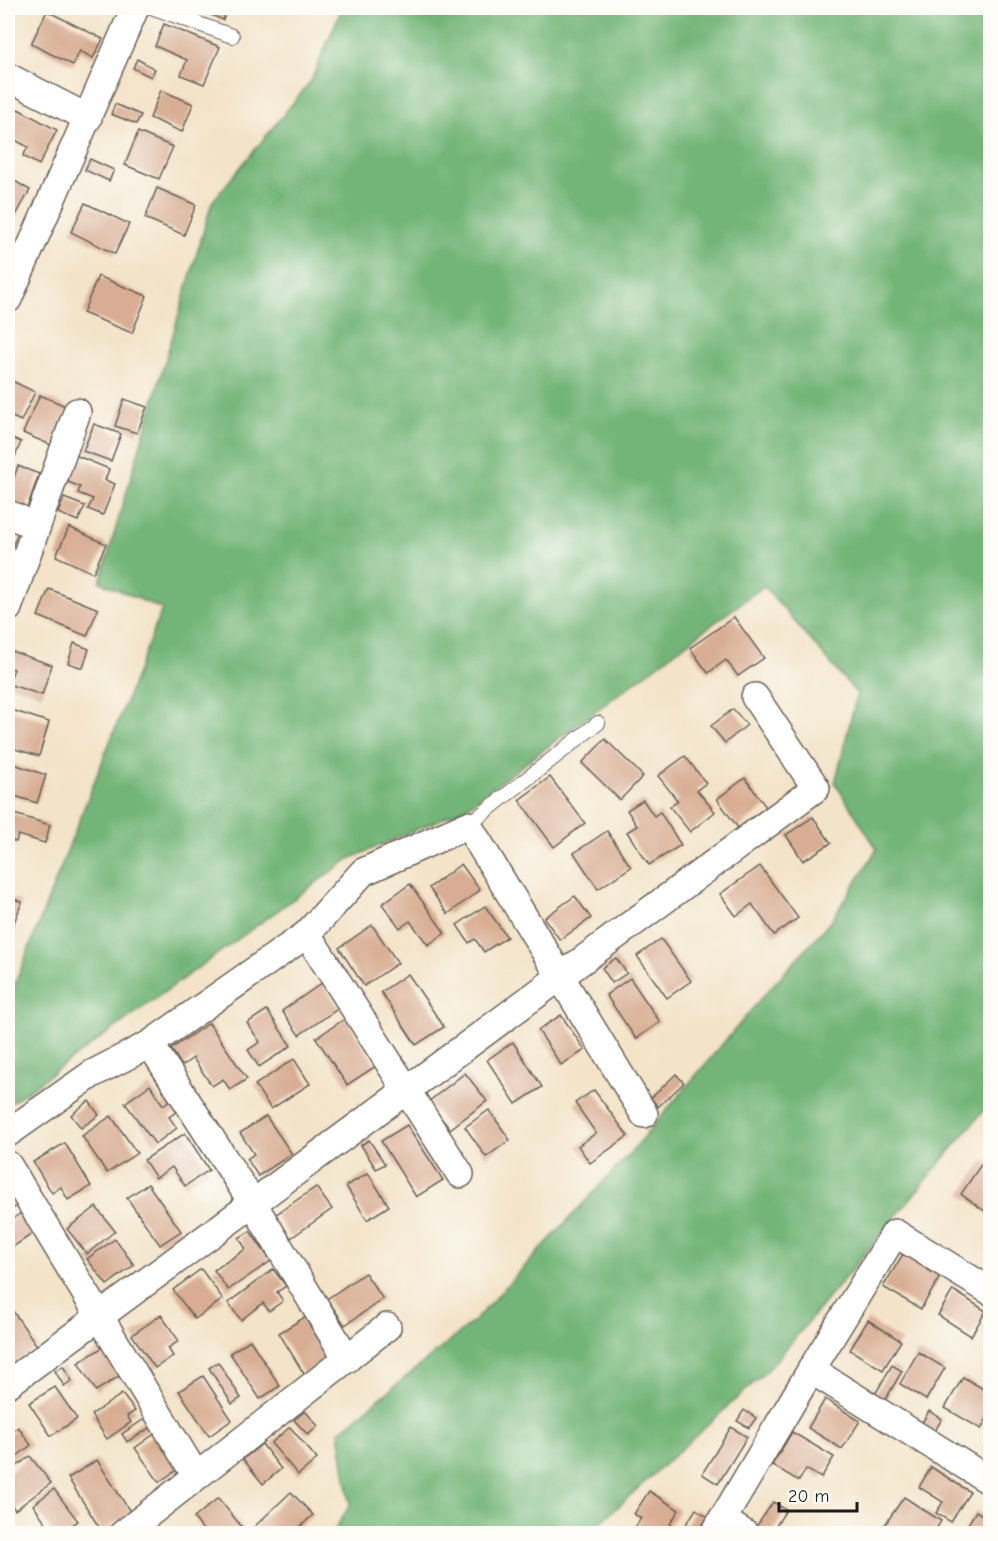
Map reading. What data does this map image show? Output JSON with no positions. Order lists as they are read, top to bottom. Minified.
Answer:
{"scale_bar":"20 m"}
